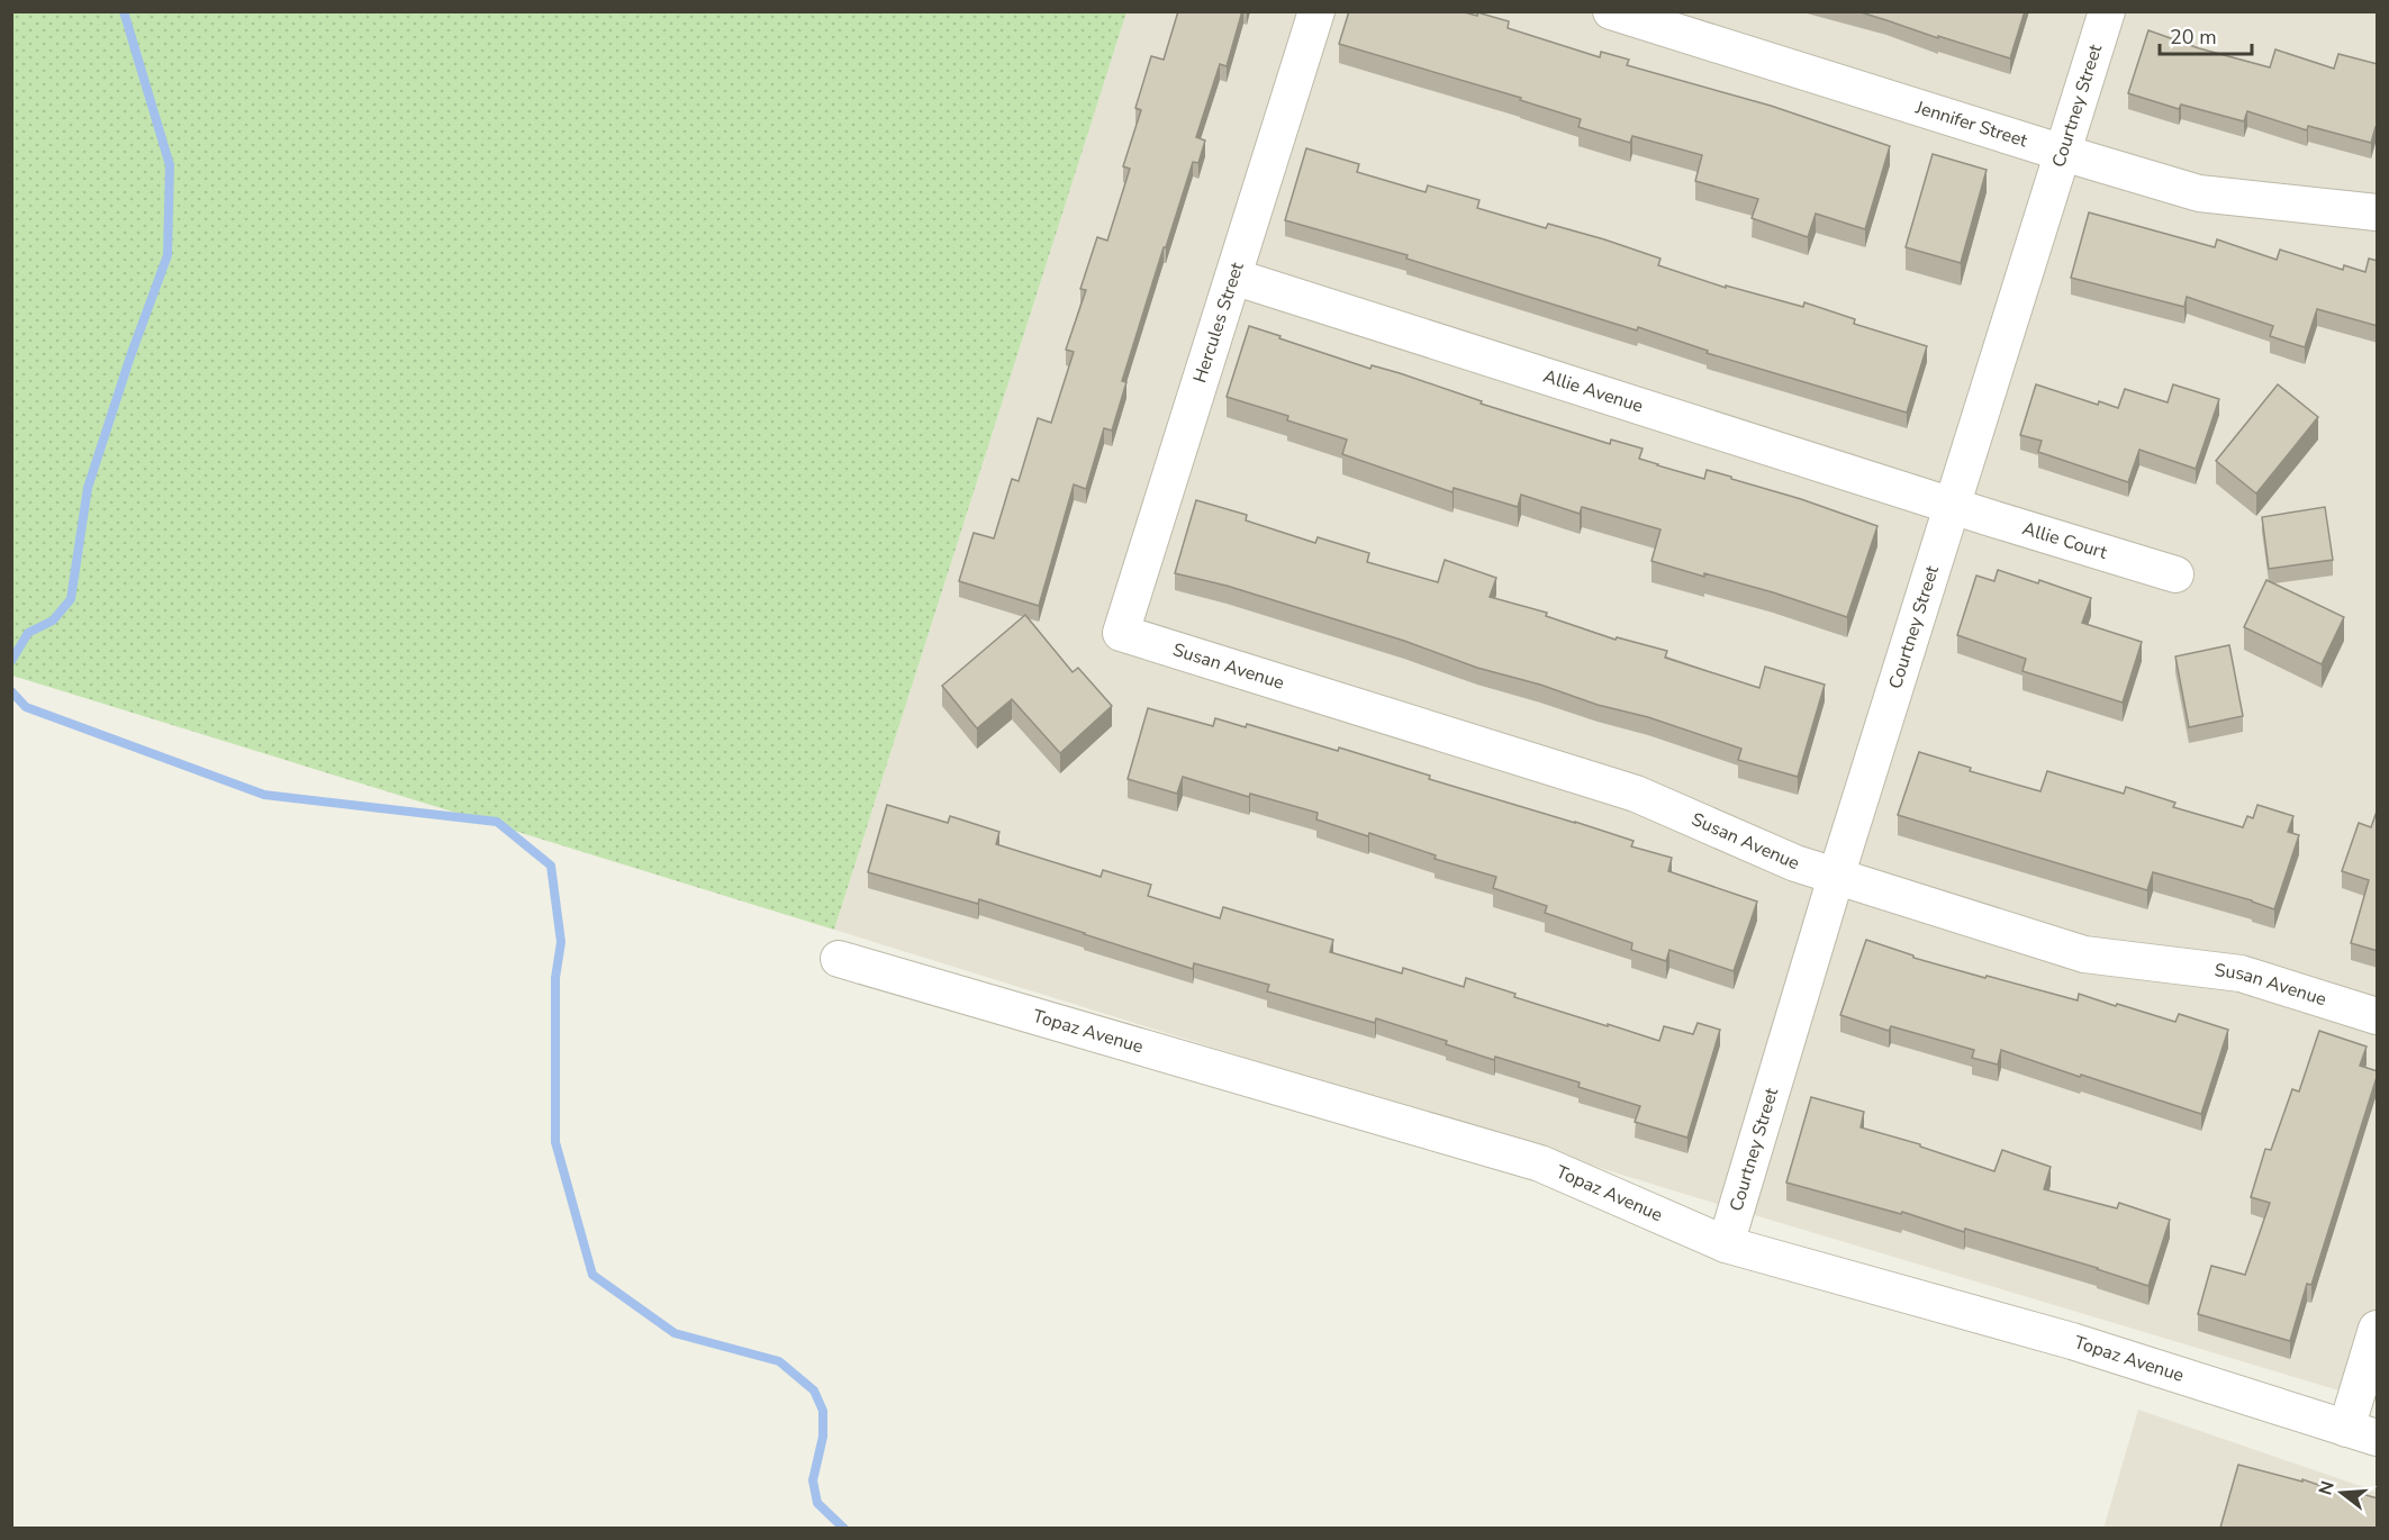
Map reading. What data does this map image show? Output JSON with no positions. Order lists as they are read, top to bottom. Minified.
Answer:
{"streets":{"street":["Courtney Street","Jennifer Street","Hercules Street","Allie Avenue","Allie Court","Susan Avenue","Topaz Avenue"]},"crossings":[["Courtney Street","Jennifer Street"],["Courtney Street","Allie Avenue"],["Courtney Street","Allie Court"],["Courtney Street","Susan Avenue"],["Courtney Street","Topaz Avenue"],["Hercules Street","Allie Avenue"],["Hercules Street","Susan Avenue"],["Allie Avenue","Allie Court"]],"scale_bar":"20 m","north":"left"}
